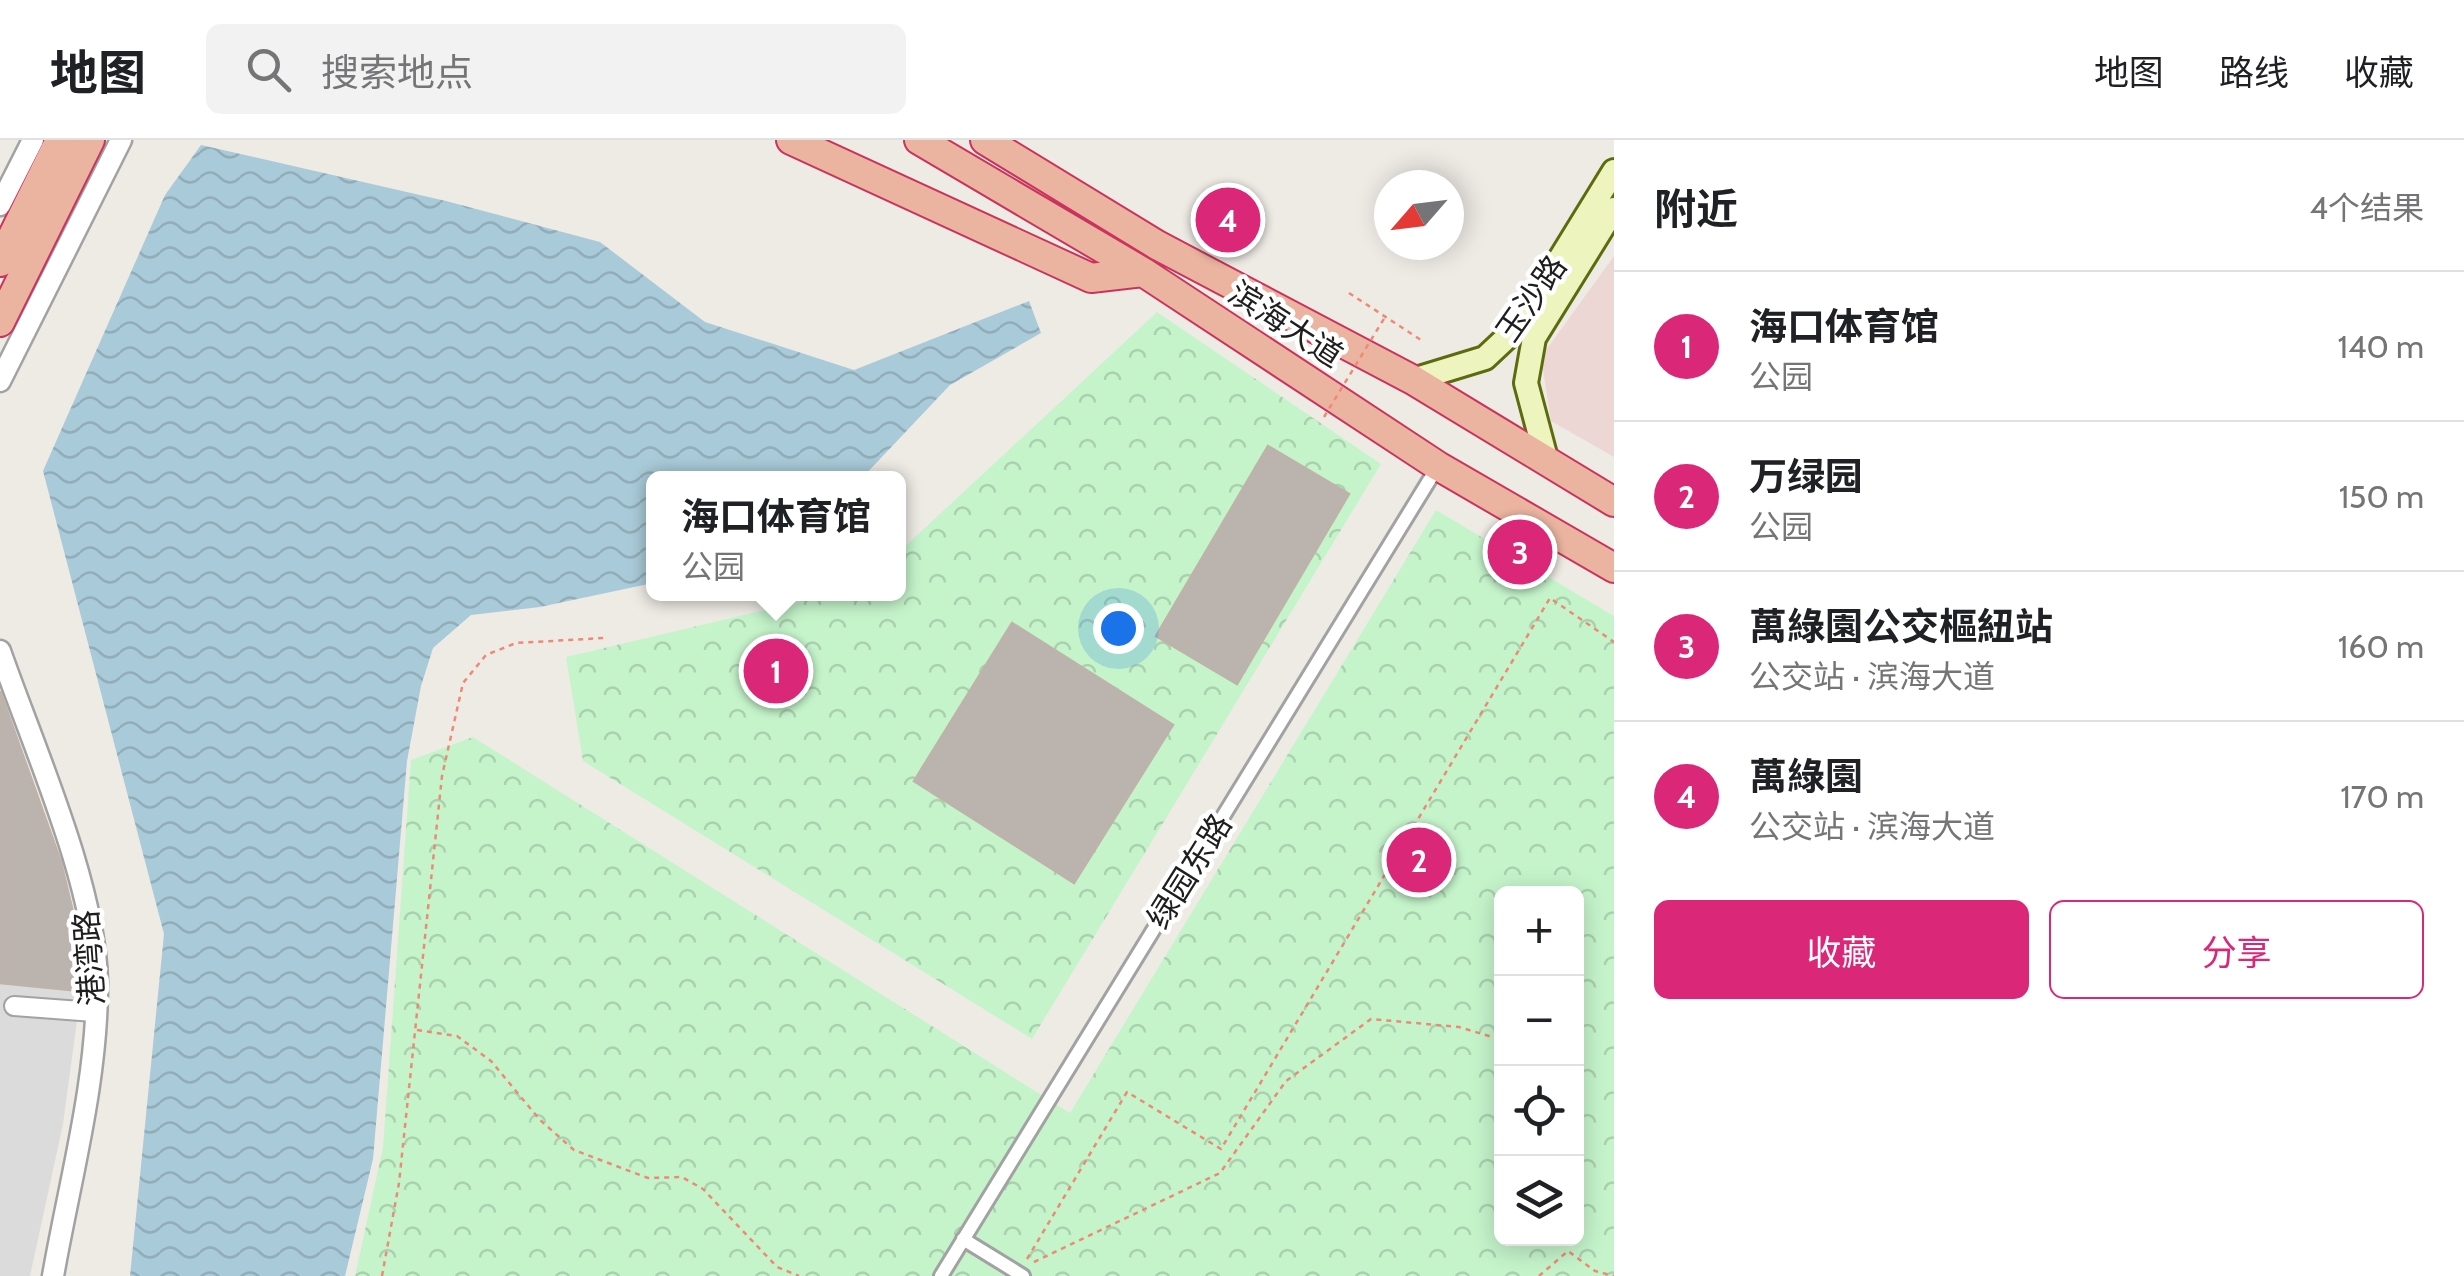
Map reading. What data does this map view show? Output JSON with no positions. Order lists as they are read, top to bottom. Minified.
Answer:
{"streets":{"highway":["滨海大道"],"main road":["玉沙路"],"street":["绿园东路","港湾路"]},"crossings":[["玉沙路","滨海大道"],["滨海大道","绿园东路"]],"north":"bottom left","page":{"header":"地图","search":"搜索地点","nav":["地图","路线","收藏"],"heading":["附近","4个结果"],"pins":["4","3","1","2"],"list":[{"mark":"1","name":"海口体育馆","note":"公园","value":"140 m"},{"mark":"2","name":"万绿园","note":"公园","value":"150 m"},{"mark":"3","name":"萬綠園公交樞紐站","note":"公交站 · 滨海大道","value":"160 m"},{"mark":"4","name":"萬綠園","note":"公交站 · 滨海大道","value":"170 m"}],"popup":["海口体育馆","公园"],"buttons":["收藏","分享"],"map_buttons":["+","−"]}}
